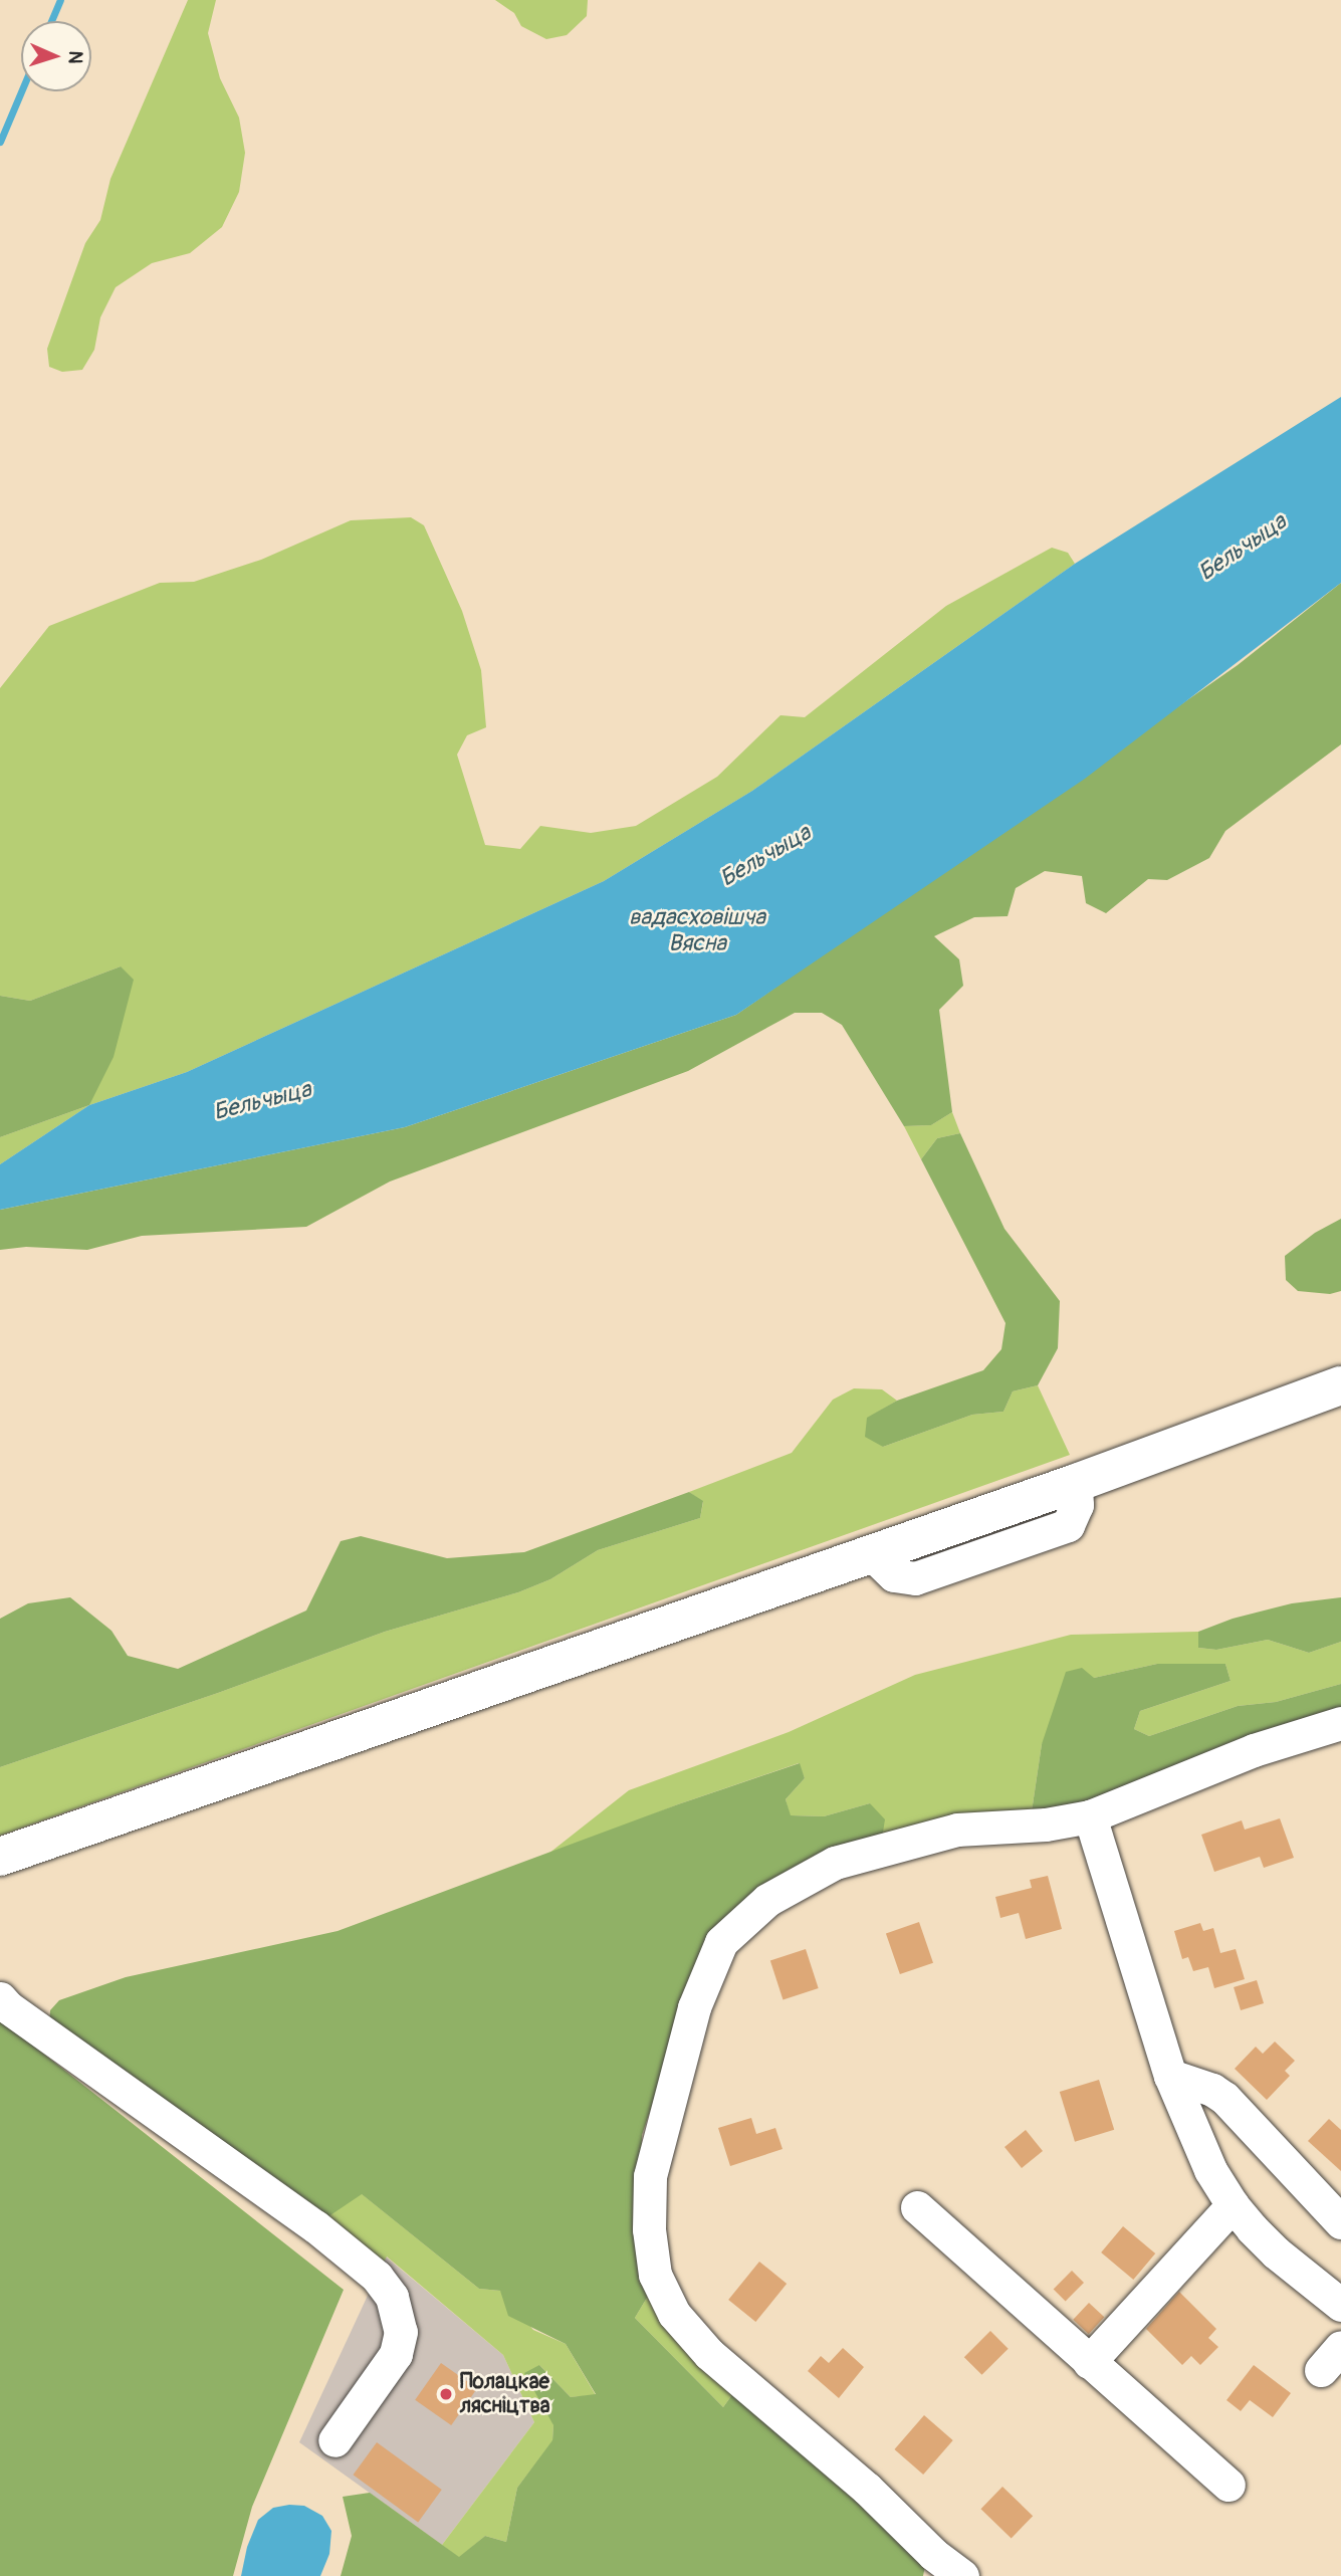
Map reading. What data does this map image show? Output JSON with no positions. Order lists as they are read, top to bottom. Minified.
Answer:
{"water":["Бельчыца","вадасховішча Вясна"],"places":["Полацкае лясніцтва"],"north":"right"}
